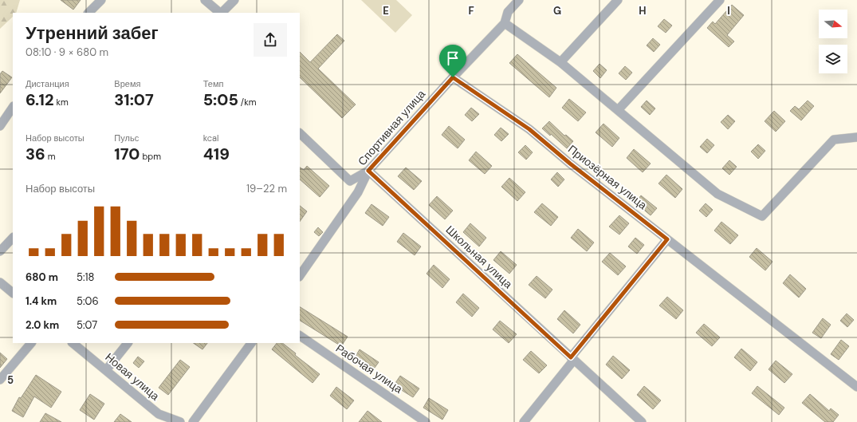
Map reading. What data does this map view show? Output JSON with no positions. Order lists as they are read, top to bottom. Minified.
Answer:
{"streets":{"street":["Спортивная улица","Приозёрная улица","Школьная улица","Рабочая улица","Новая улица"]},"crossings":[["Спортивная улица","Приозёрная улица"],["Спортивная улица","Школьная улица"]],"north":"right","page":{"heading":["Утренний забег","08:10 · 9 × 680 m"],"stats":[["Дистанция","6.12 km"],["Время","31:07"],["Темп","5:05 /km"],["Набор высоты","36 m"],["Пульс","170 bpm"],["kcal","419"]],"chart":["Набор высоты","19–22 m"],"list":[{"name":"680 m","note":"5:18"},{"name":"1.4 km","note":"5:06"},{"name":"2.0 km","note":"5:07"}]},"grid":{"columns":["E","F","G","H","I"],"rows":["5"]}}
